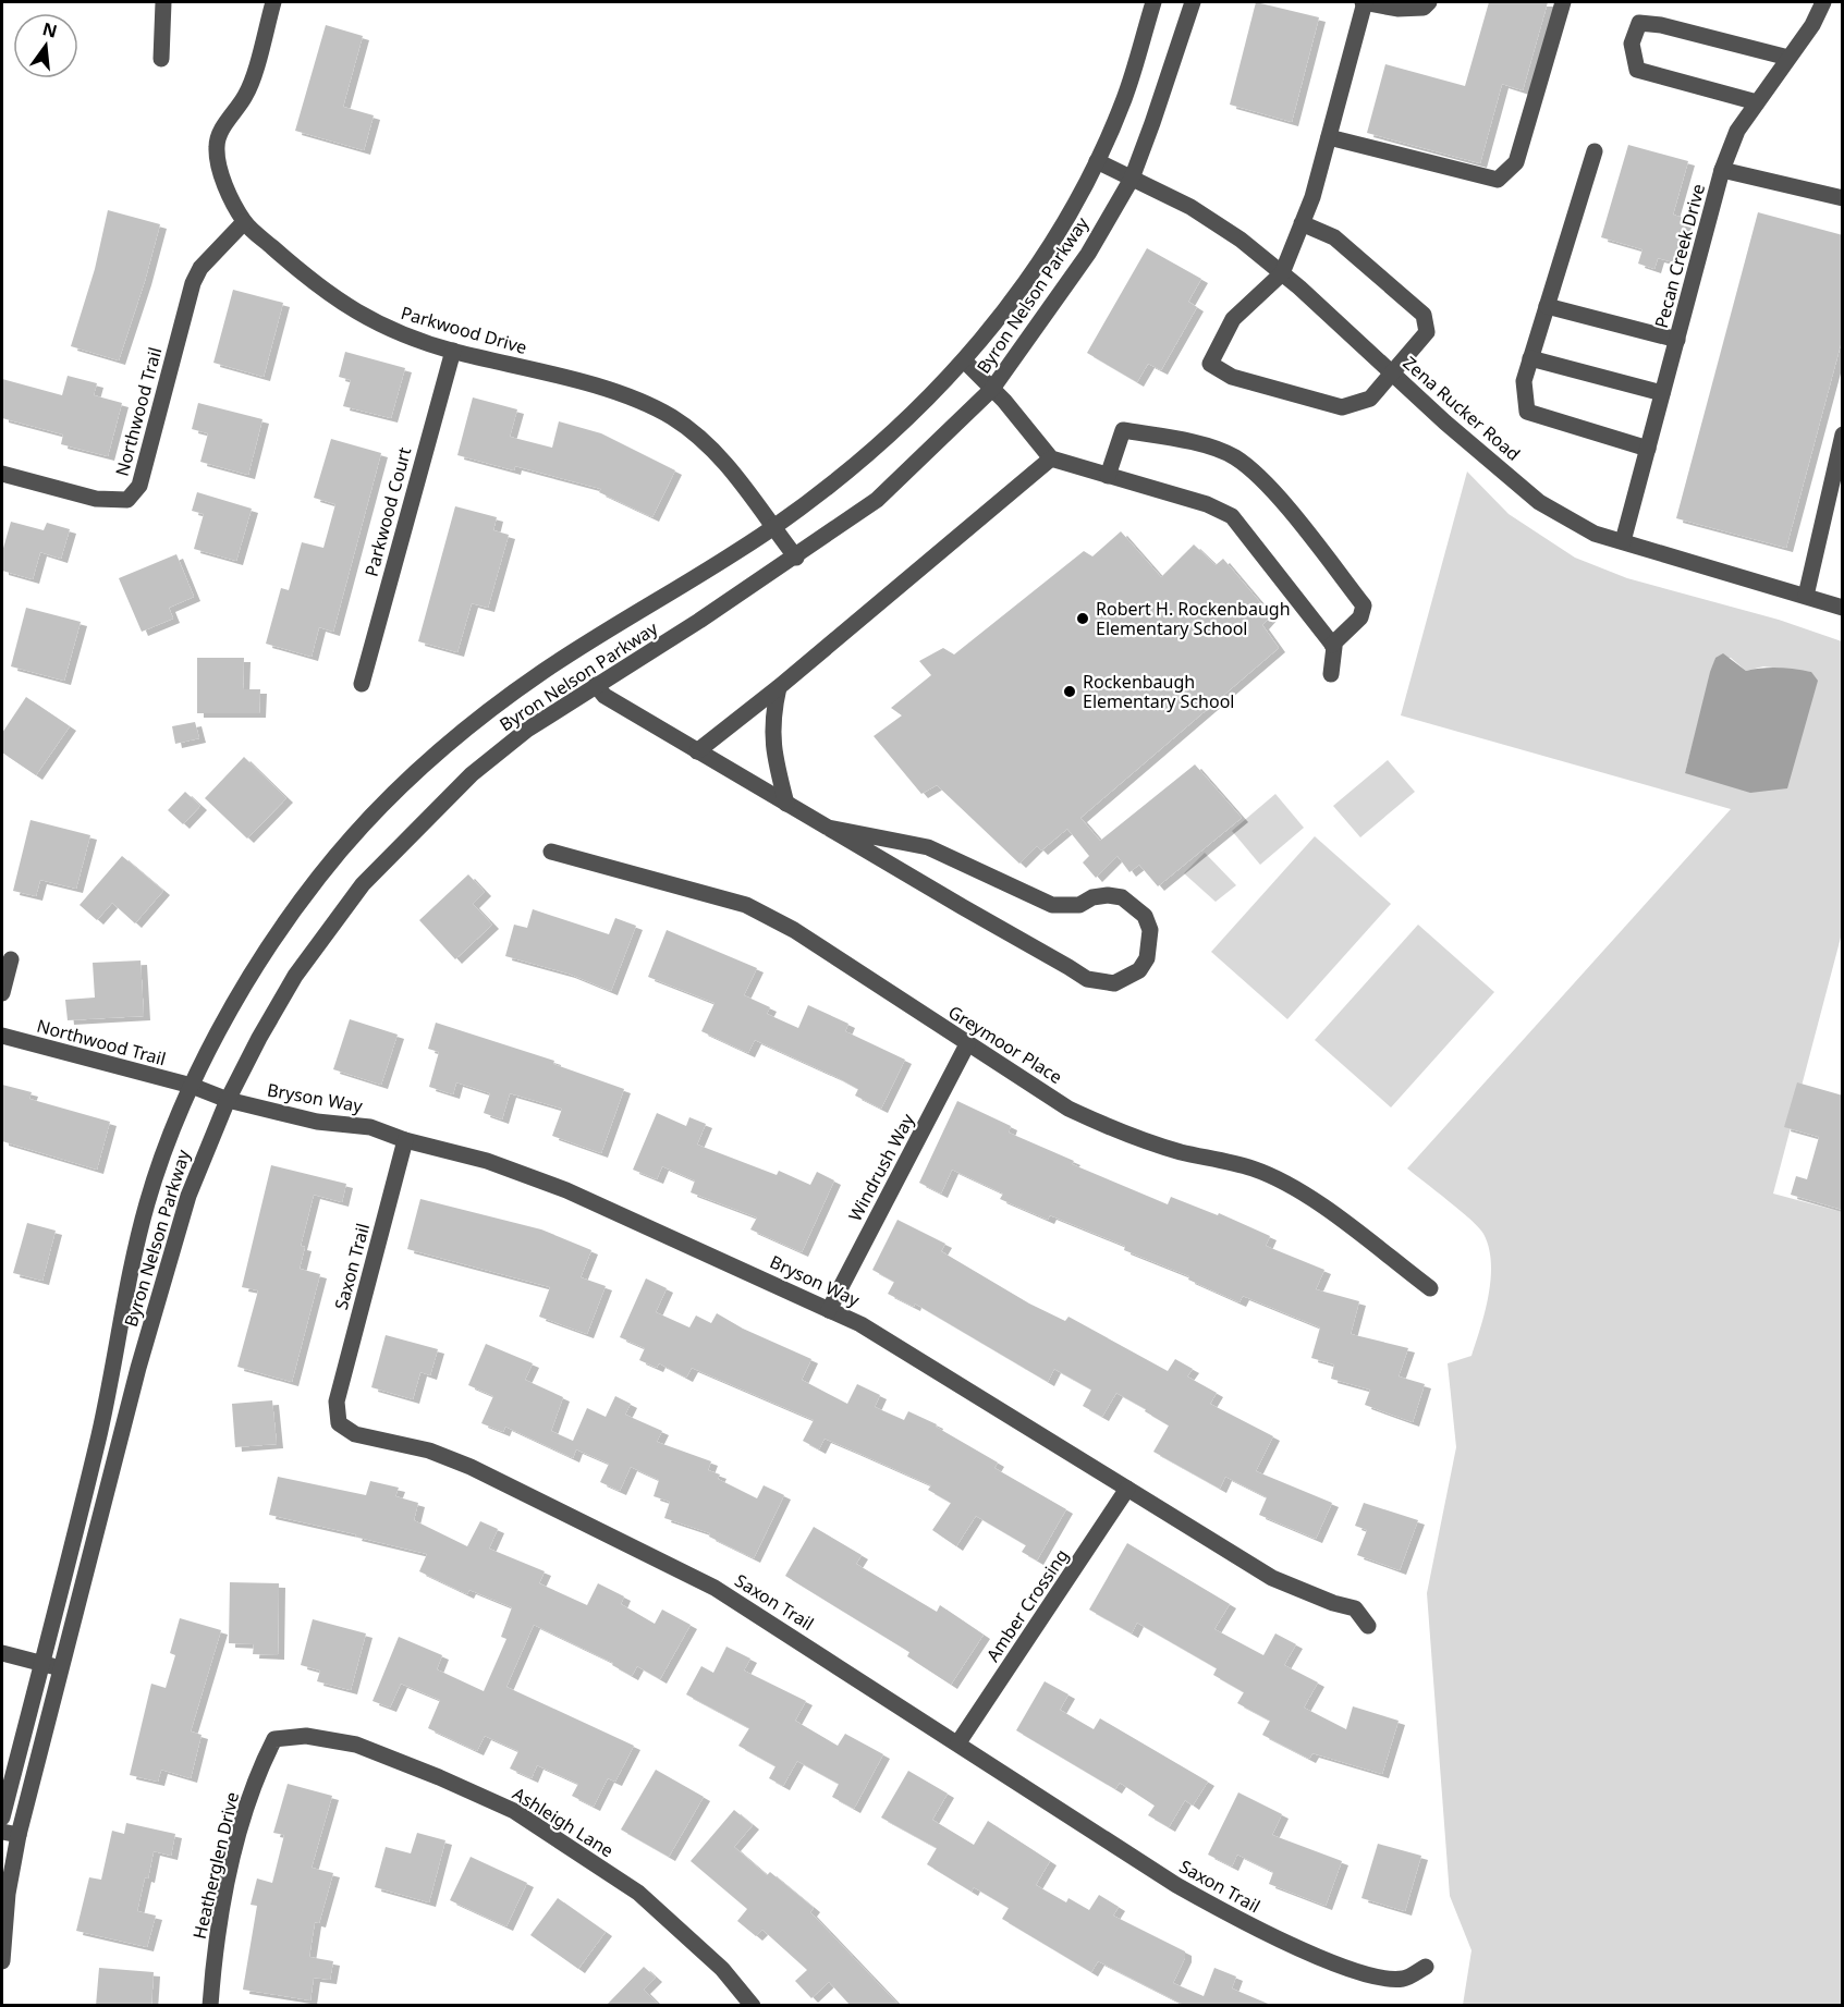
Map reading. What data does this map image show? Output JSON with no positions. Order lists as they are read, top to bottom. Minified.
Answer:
{"streets":{"street":["Pecan Creek Drive","Byron Nelson Parkway","Parkwood Drive","Zena Rucker Road","Northwood Trail","Parkwood Court","Greymoor Place","Bryson Way","Windrush Way","Saxon Trail","Amber Crossing","Ashleigh Lane","Heatherglen Drive"]},"crossings":[["Pecan Creek Drive","Zena Rucker Road"],["Byron Nelson Parkway","Parkwood Drive"],["Byron Nelson Parkway","Zena Rucker Road"],["Byron Nelson Parkway","Northwood Trail"],["Byron Nelson Parkway","Bryson Way"],["Parkwood Drive","Northwood Trail"],["Parkwood Drive","Parkwood Court"],["Northwood Trail","Bryson Way"],["Greymoor Place","Windrush Way"],["Bryson Way","Windrush Way"],["Bryson Way","Saxon Trail"],["Bryson Way","Amber Crossing"],["Saxon Trail","Amber Crossing"],["Ashleigh Lane","Heatherglen Drive"]],"places":["Robert H. Rockenbaugh Elementary School","Rockenbaugh Elementary School"],"north":"top"}
